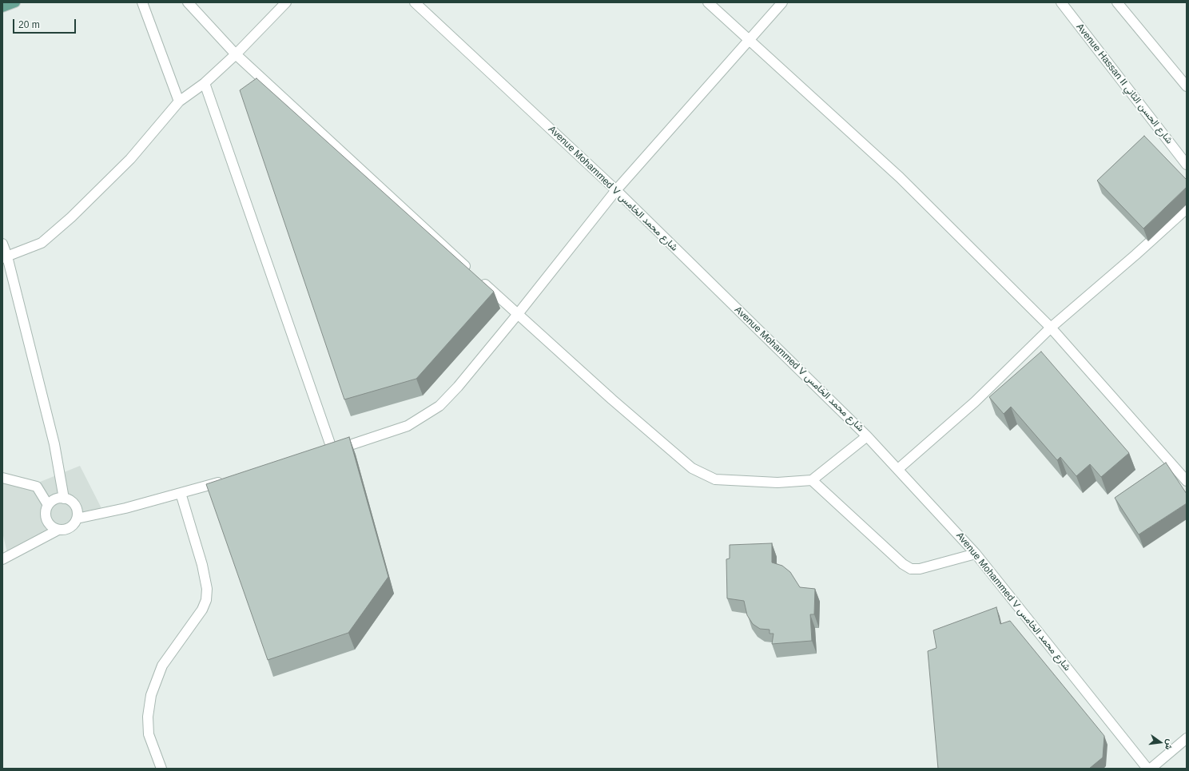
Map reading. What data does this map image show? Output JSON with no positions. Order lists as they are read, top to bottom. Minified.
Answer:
{"streets":{"street":["Avenue Hassan II شارع الحسن الثاني","Avenue Mohammed V شارع محمد الخامس"]},"scale_bar":"20 m","north":"right"}
